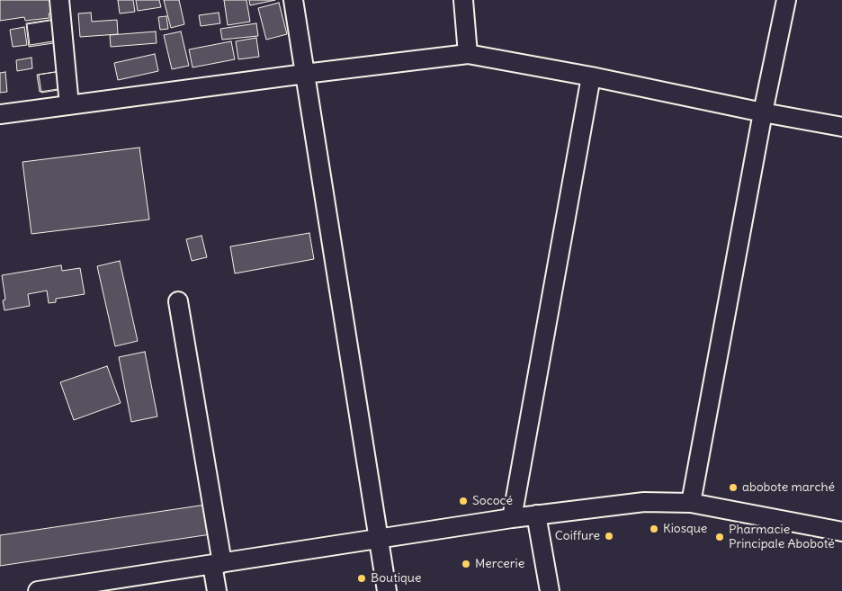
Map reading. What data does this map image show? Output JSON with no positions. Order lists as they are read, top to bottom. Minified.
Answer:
{"places":["abobote marché","Sococé","Kiosque","Coiffure","Pharmacie Principale Aboboté","Mercerie","Boutique"]}
